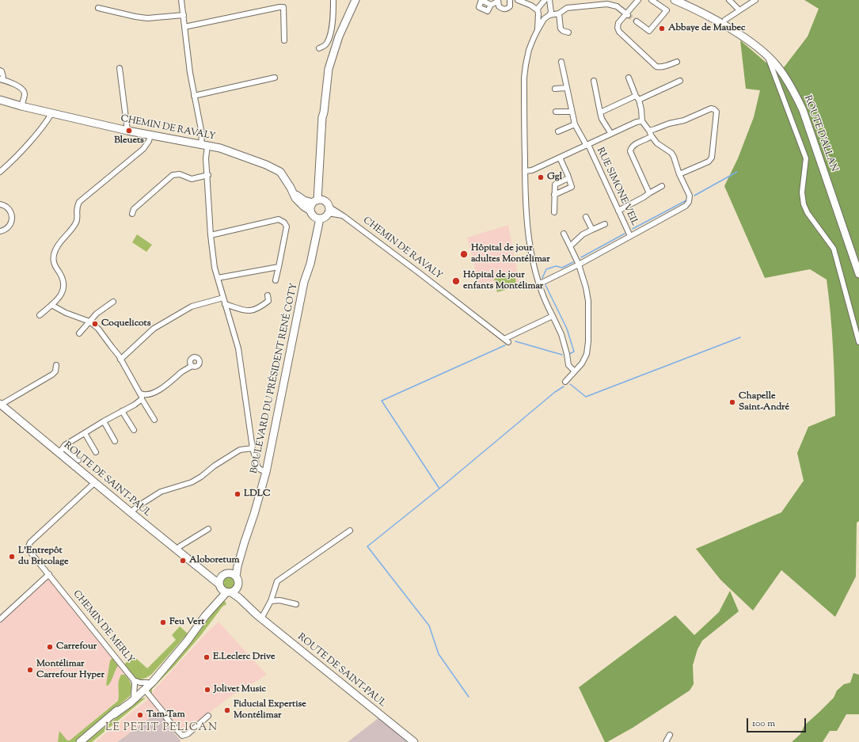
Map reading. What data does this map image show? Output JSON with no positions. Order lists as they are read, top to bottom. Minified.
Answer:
{"streets":{"street":["CHEMIN DE RAVALY","ROUTE D'ALLAN","RUE SIMONE VEIL","BOULEVARD DU PRÉSIDENT RENÉ COTY","ROUTE DE SAINT-PAUL","CHEMIN DE MERLY"]},"crossings":[["CHEMIN DE RAVALY","BOULEVARD DU PRÉSIDENT RENÉ COTY"],["BOULEVARD DU PRÉSIDENT RENÉ COTY","ROUTE DE SAINT-PAUL"],["ROUTE DE SAINT-PAUL","CHEMIN DE MERLY"]],"districts":["LE PETIT PELICAN"],"places":["Abbaye de Maubec","Bleuets","Ggl","Hôpital de jour adultes Montélimar","Hôpital de jour enfants Montélimar","Coquelicots","Chapelle Saint-André","LDLC","L'Entrepôt du Bricolage","Aloboretum","Feu Vert","Carrefour","E.Leclerc Drive","Montélimar Carrefour Hyper","Jolivet Music","Fiducial Expertise Montélimar","Tam-Tam"],"scale_bar":"100 m"}
